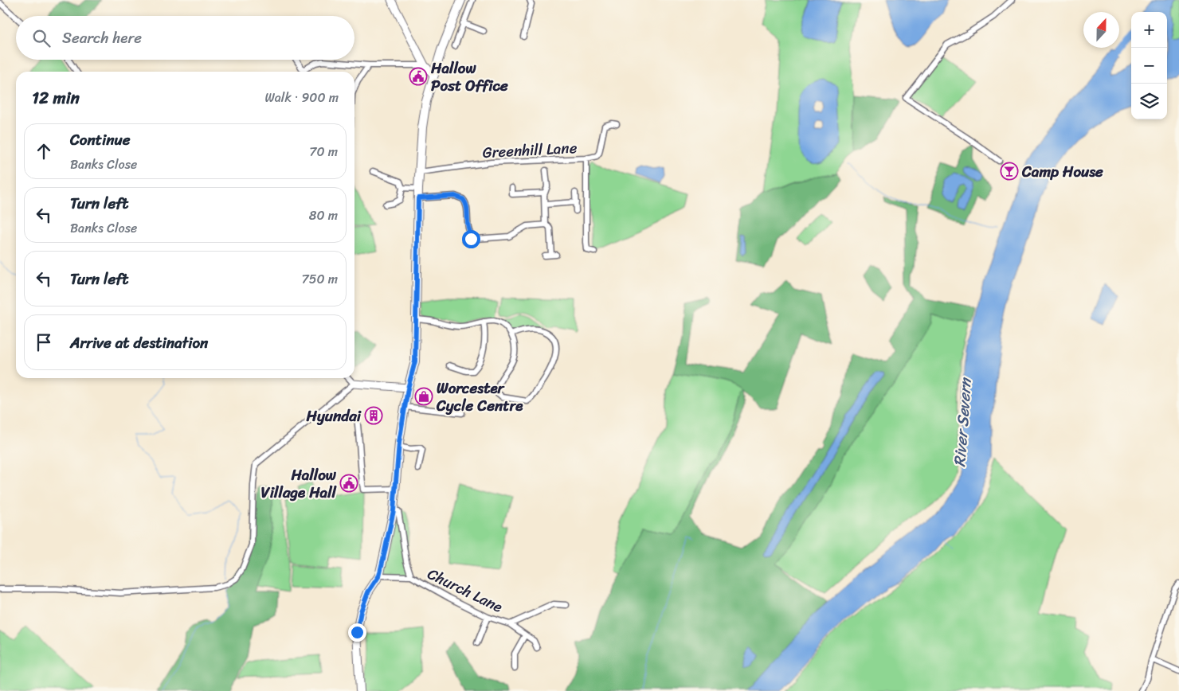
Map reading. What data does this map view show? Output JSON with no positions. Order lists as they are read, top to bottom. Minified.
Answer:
{"streets":{"street":["Greenhill Lane","Church Lane"]},"water":["River Severn"],"places":{"public building":["Hallow Post Office","Hallow Village Hall"],"bar":["Camp House"],"shop":["Worcester Cycle Centre"],"building":["Hyundai"]},"north":"top","page":{"map_buttons":["+","−"],"search":"Search here","heading":["12 min","Walk · 900 m"],"list":[["Continue","Banks Close","70 m"],["Turn left","Banks Close","80 m"],["Turn left","750 m"],"Arrive at destination"]}}
